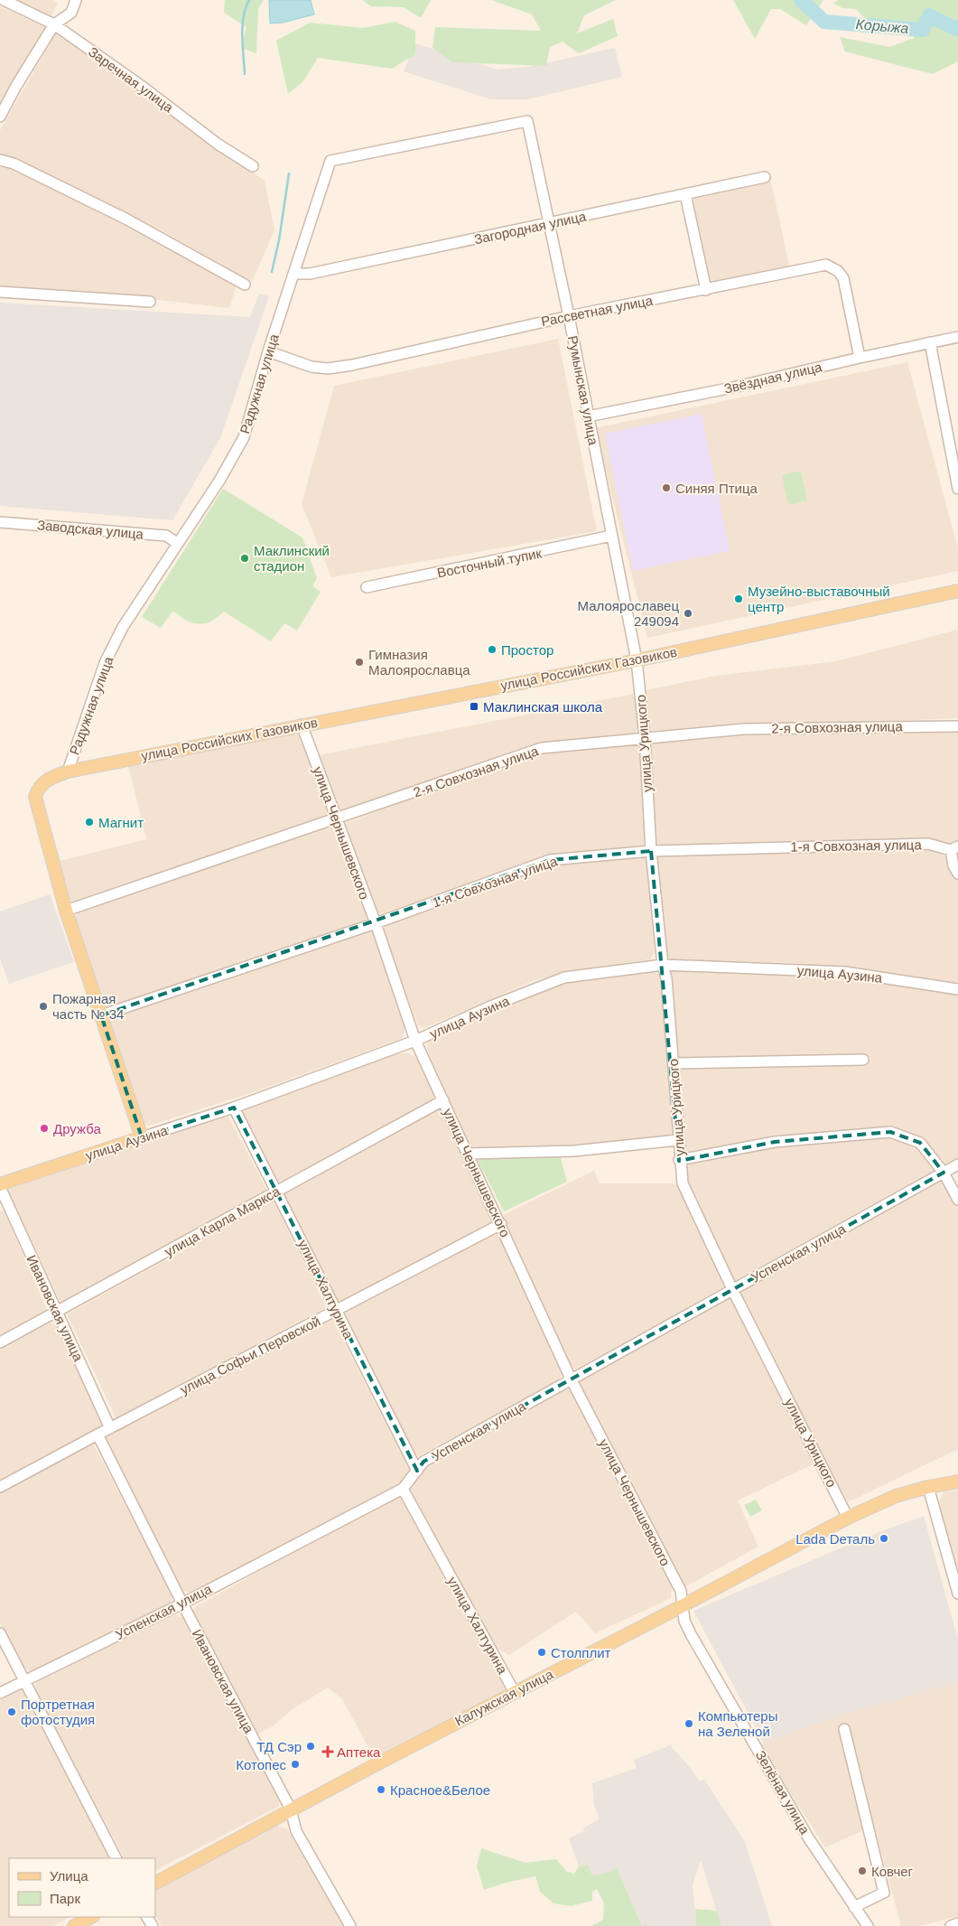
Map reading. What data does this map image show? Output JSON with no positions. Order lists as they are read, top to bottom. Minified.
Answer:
{"streets":{"main road":["улица Российских Газовиков","улица Аузина","Калужская улица"],"street":["Заречная улица","Загородная улица","Рассветная улица","Звёздная улица","Радужная улица","Румынская улица","Заводская улица","Восточный тупик","2-я Совхозная улица","улица Урицкого","улица Чернышевского","1-я Совхозная улица","улица Карла Маркса","Успенская улица","улица Халтурина","Ивановская улица","улица Софьи Перовской","Зелёная улица"]},"crossings":[["Загородная улица","Радужная улица"],["Загородная улица","Румынская улица"],["Рассветная улица","Звёздная улица"],["Рассветная улица","Радужная улица"],["Рассветная улица","Румынская улица"],["Звёздная улица","Румынская улица"],["Радужная улица","Румынская улица"],["Радужная улица","Заводская улица"],["Радужная улица","улица Российских Газовиков"],["Румынская улица","Восточный тупик"],["Румынская улица","улица Российских Газовиков"],["Румынская улица","улица Урицкого"],["улица Российских Газовиков","2-я Совхозная улица"],["улица Российских Газовиков","улица Урицкого"],["улица Российских Газовиков","улица Чернышевского"],["2-я Совхозная улица","улица Урицкого"],["2-я Совхозная улица","улица Чернышевского"],["улица Урицкого","1-я Совхозная улица"],["улица Урицкого","улица Аузина"],["улица Урицкого","Успенская улица"],["улица Урицкого","Калужская улица"],["улица Чернышевского","1-я Совхозная улица"],["улица Чернышевского","улица Аузина"],["улица Чернышевского","улица Карла Маркса"],["улица Чернышевского","Успенская улица"],["улица Чернышевского","улица Софьи Перовской"],["улица Чернышевского","Калужская улица"],["улица Чернышевского","Зелёная улица"],["улица Аузина","улица Халтурина"],["улица Аузина","Ивановская улица"],["улица Карла Маркса","улица Халтурина"],["улица Карла Маркса","Ивановская улица"],["Успенская улица","улица Халтурина"],["Успенская улица","Ивановская улица"],["улица Халтурина","улица Софьи Перовской"],["улица Халтурина","Калужская улица"],["Ивановская улица","улица Софьи Перовской"],["Ивановская улица","Калужская улица"],["Калужская улица","Зелёная улица"]],"water":["Корыжа"],"places":{"other":["Синяя Птица","Маклинский стадион","Музейно-выставочный центр","Малоярославец 249094","Простор","Гимназия Малоярославца","Магнит","Пожарная часть № 34","Дружба","Lada Dеталь","Столплит","Портретная фотостудия","Компьютеры на Зеленой","ТД Сэр","Котопес","Красное&Белое","Ковчег"],"transit":["Маклинская школа"],"health":["Аптека"]},"legend":["Улица","Парк"]}
